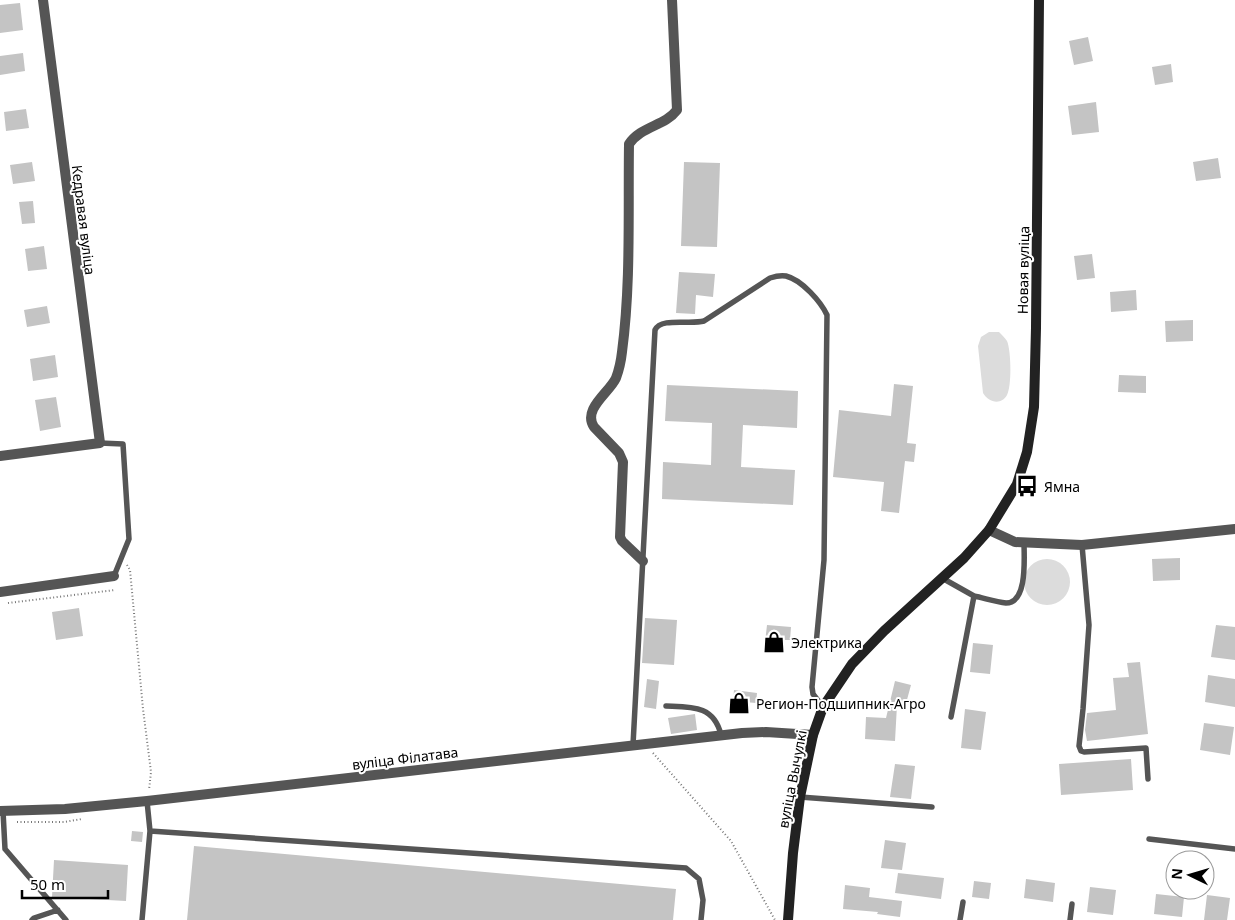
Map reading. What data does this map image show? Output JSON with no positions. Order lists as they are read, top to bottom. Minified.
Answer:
{"streets":{"street":["Кедравая вуліца","Новая вуліца","вуліца Філатава","вуліца Вычулкі"]},"crossings":[["Новая вуліца","вуліца Вычулкі"],["вуліца Філатава","вуліца Вычулкі"]],"places":{"bus stop":["Ямна"],"shop":["Электрика","Регион-Подшипник-Агро"]},"scale_bar":"50 m","north":"left"}
